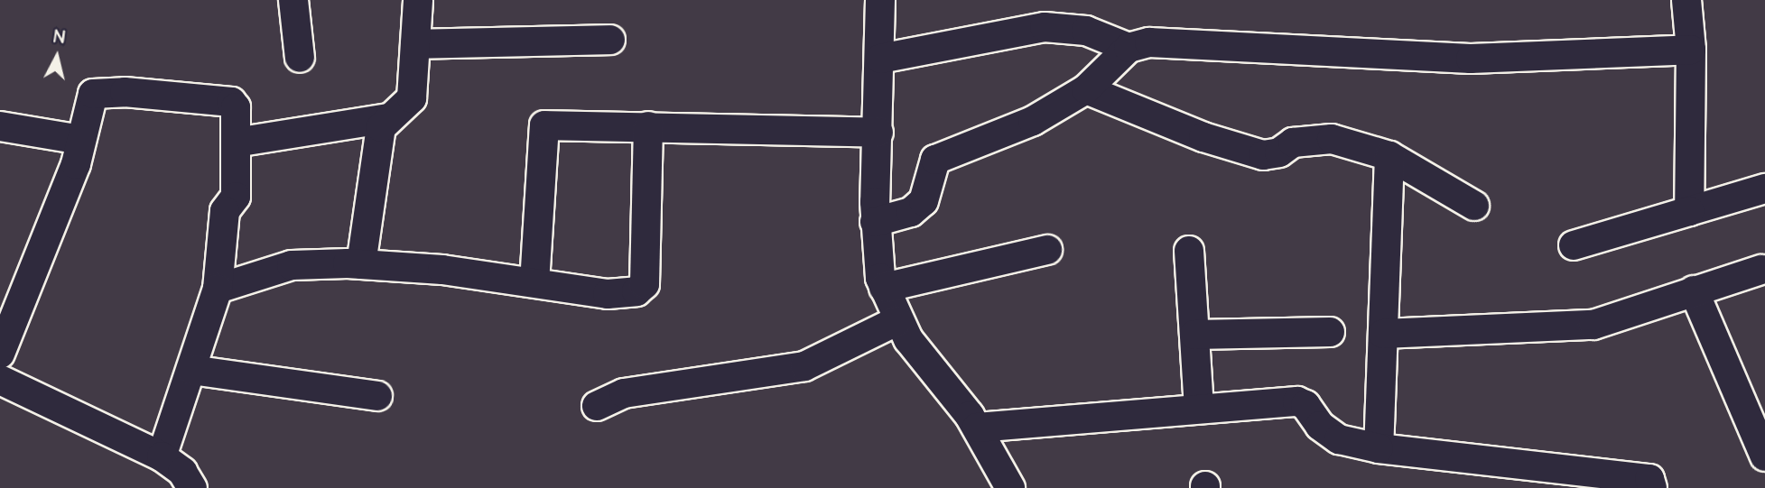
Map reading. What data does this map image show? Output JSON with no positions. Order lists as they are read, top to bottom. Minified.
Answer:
{"north":"top"}
